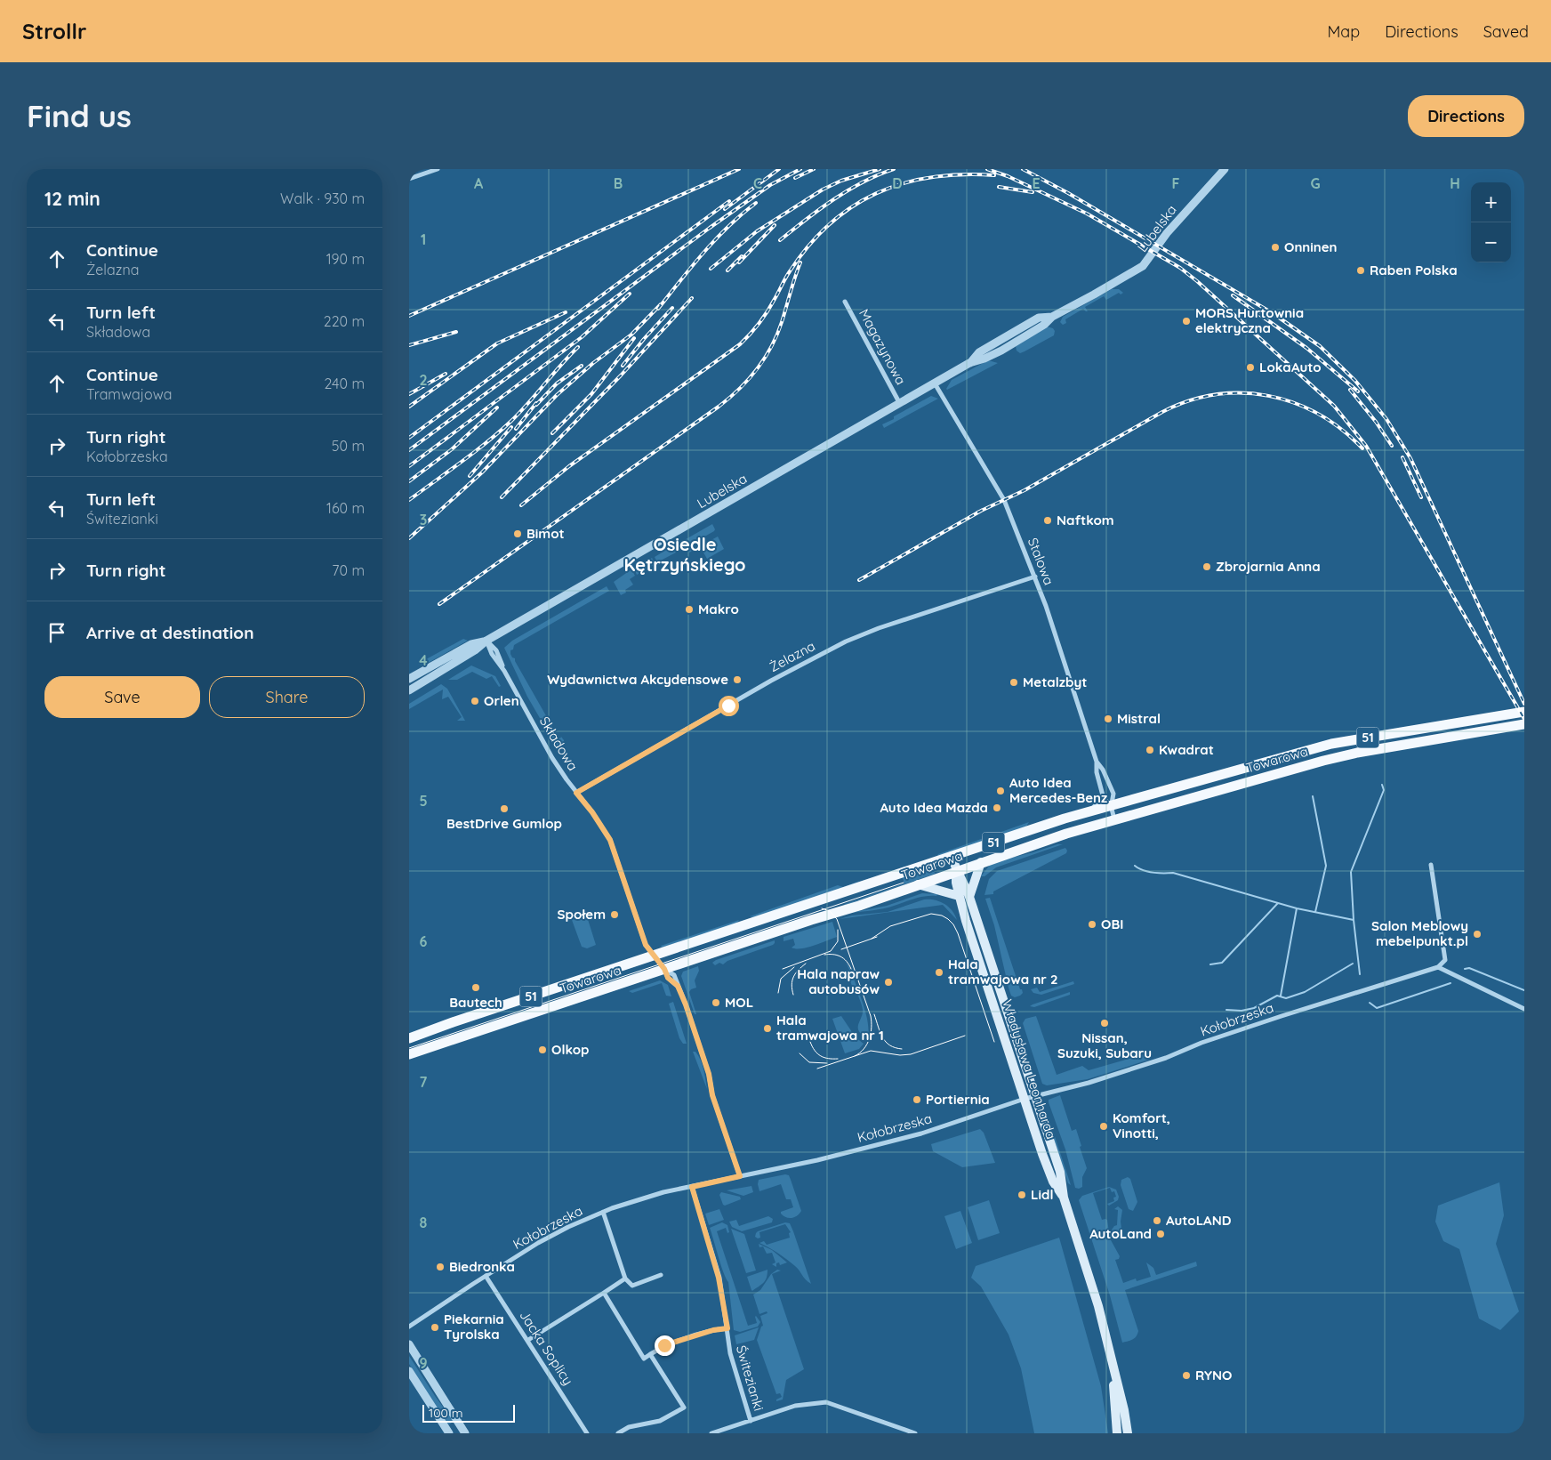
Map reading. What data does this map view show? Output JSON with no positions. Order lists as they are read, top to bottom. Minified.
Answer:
{"streets":{"main road":["51","Towarowa","Władysława Leonharda"],"street":["Lubelska","Magazynowa","Stalowa","Żelazna","Składowa","Kołobrzeska","Jacka Soplicy","Świtezianki"]},"crossings":[["Lubelska","Magazynowa"],["Lubelska","Stalowa"],["Lubelska","Składowa"],["Stalowa","Żelazna"],["Stalowa","Towarowa"],["Żelazna","Składowa"],["Składowa","Towarowa"],["Składowa","Kołobrzeska"],["Towarowa","Władysława Leonharda"],["Kołobrzeska","Władysława Leonharda"],["Kołobrzeska","Jacka Soplicy"],["Kołobrzeska","Świtezianki"]],"districts":["Osiedle Kętrzyńskiego"],"places":["Onninen","Raben Polska","MORS Hurtownia elektryczna","LokaAuto","Naftkom","Bimot","Zbrojarnia Anna","Makro","Wydawnictwa Akcydensowe","Metalzbyt","Orlen","Mistral","Kwadrat","Auto Idea Mercedes-Benz","Auto Idea Mazda","BestDrive Gumlop","Społem","OBI","Salon Meblowy mebelpunkt.pl","Hala tramwajowa nr 2","Hala napraw autobusów","Bautech","MOL","Nissan, Suzuki, Subaru","Hala tramwajowa nr 1","Olkop","Portiernia","Komfort, Vinotti,","Lidl","AutoLAND","AutoLand","Biedronka","Piekarnia Tyrolska","RYNO"],"scale_bar":"100 m","page":{"header":"Strollr","nav":["Map","Directions","Saved"],"buttons":["Directions",["Save","Share"]],"title":"Find us","heading":["12 min","Walk · 930 m"],"map_buttons":["+","−"],"list":[["Continue","Żelazna","190 m"],["Turn left","Składowa","220 m"],["Continue","Tramwajowa","240 m"],["Turn right","Kołobrzeska","50 m"],["Turn left","Świtezianki","160 m"],["Turn right","70 m"],"Arrive at destination"],"scale":"100 m"},"grid":{"columns":["A","B","C","D","E","F","G","H"],"rows":["1","2","3","4","5","6","7","8","9"]}}
